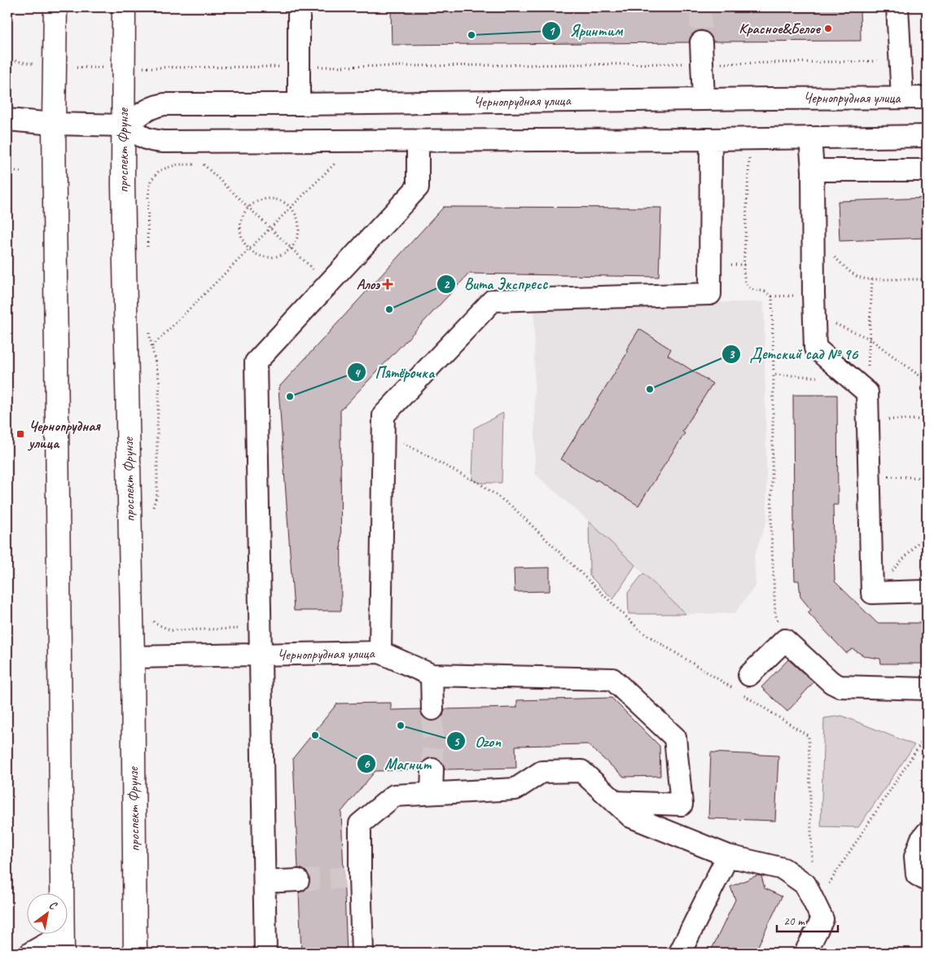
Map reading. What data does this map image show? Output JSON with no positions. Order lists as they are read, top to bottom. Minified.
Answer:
{"streets":{"main road":["проспект Фрунзе"],"street":["Чернопрудная улица"]},"crossings":[["Чернопрудная улица","проспект Фрунзе"]],"places":{"other":["Красное&Белое","Яринтим","Вита Экспресс","Детский сад № 96","Пятёрочка","Ozon","Магнит"],"health":["Алоэ"],"transit":["Чернопрудная улица"]},"scale_bar":"20 m","north":"top right"}
